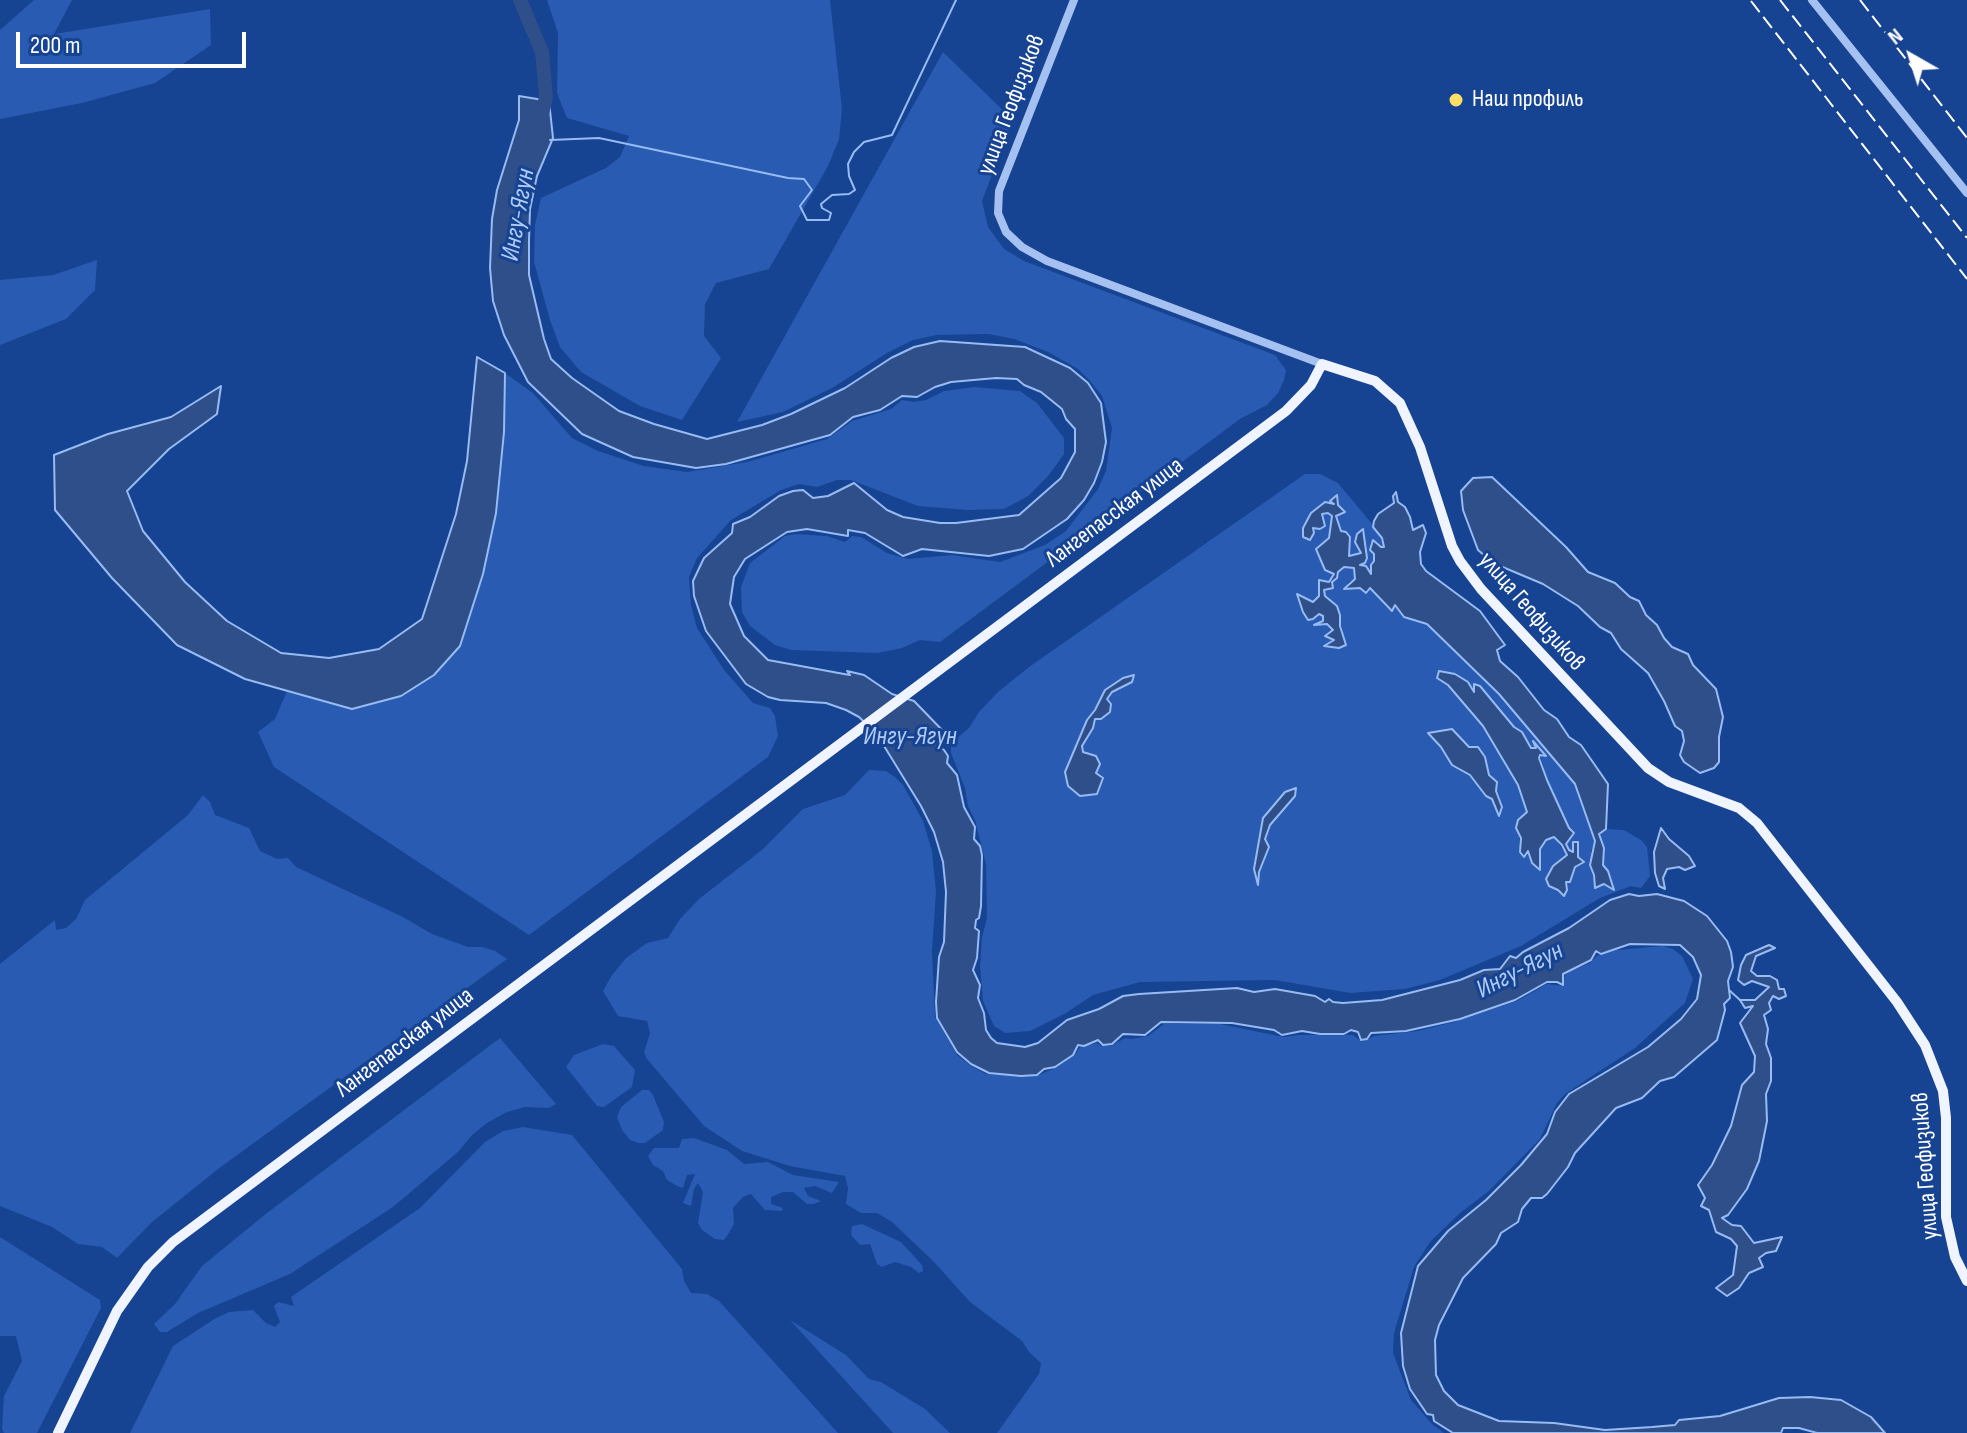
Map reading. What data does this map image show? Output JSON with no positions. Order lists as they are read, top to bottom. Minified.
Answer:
{"streets":{"main road":["улица Геофизиков","Лангепасская улица"]},"crossings":[["улица Геофизиков","Лангепасская улица"]],"water":["Ингу-Ягун"],"places":["Наш профиль"],"scale_bar":"200 m","north":"top left"}
